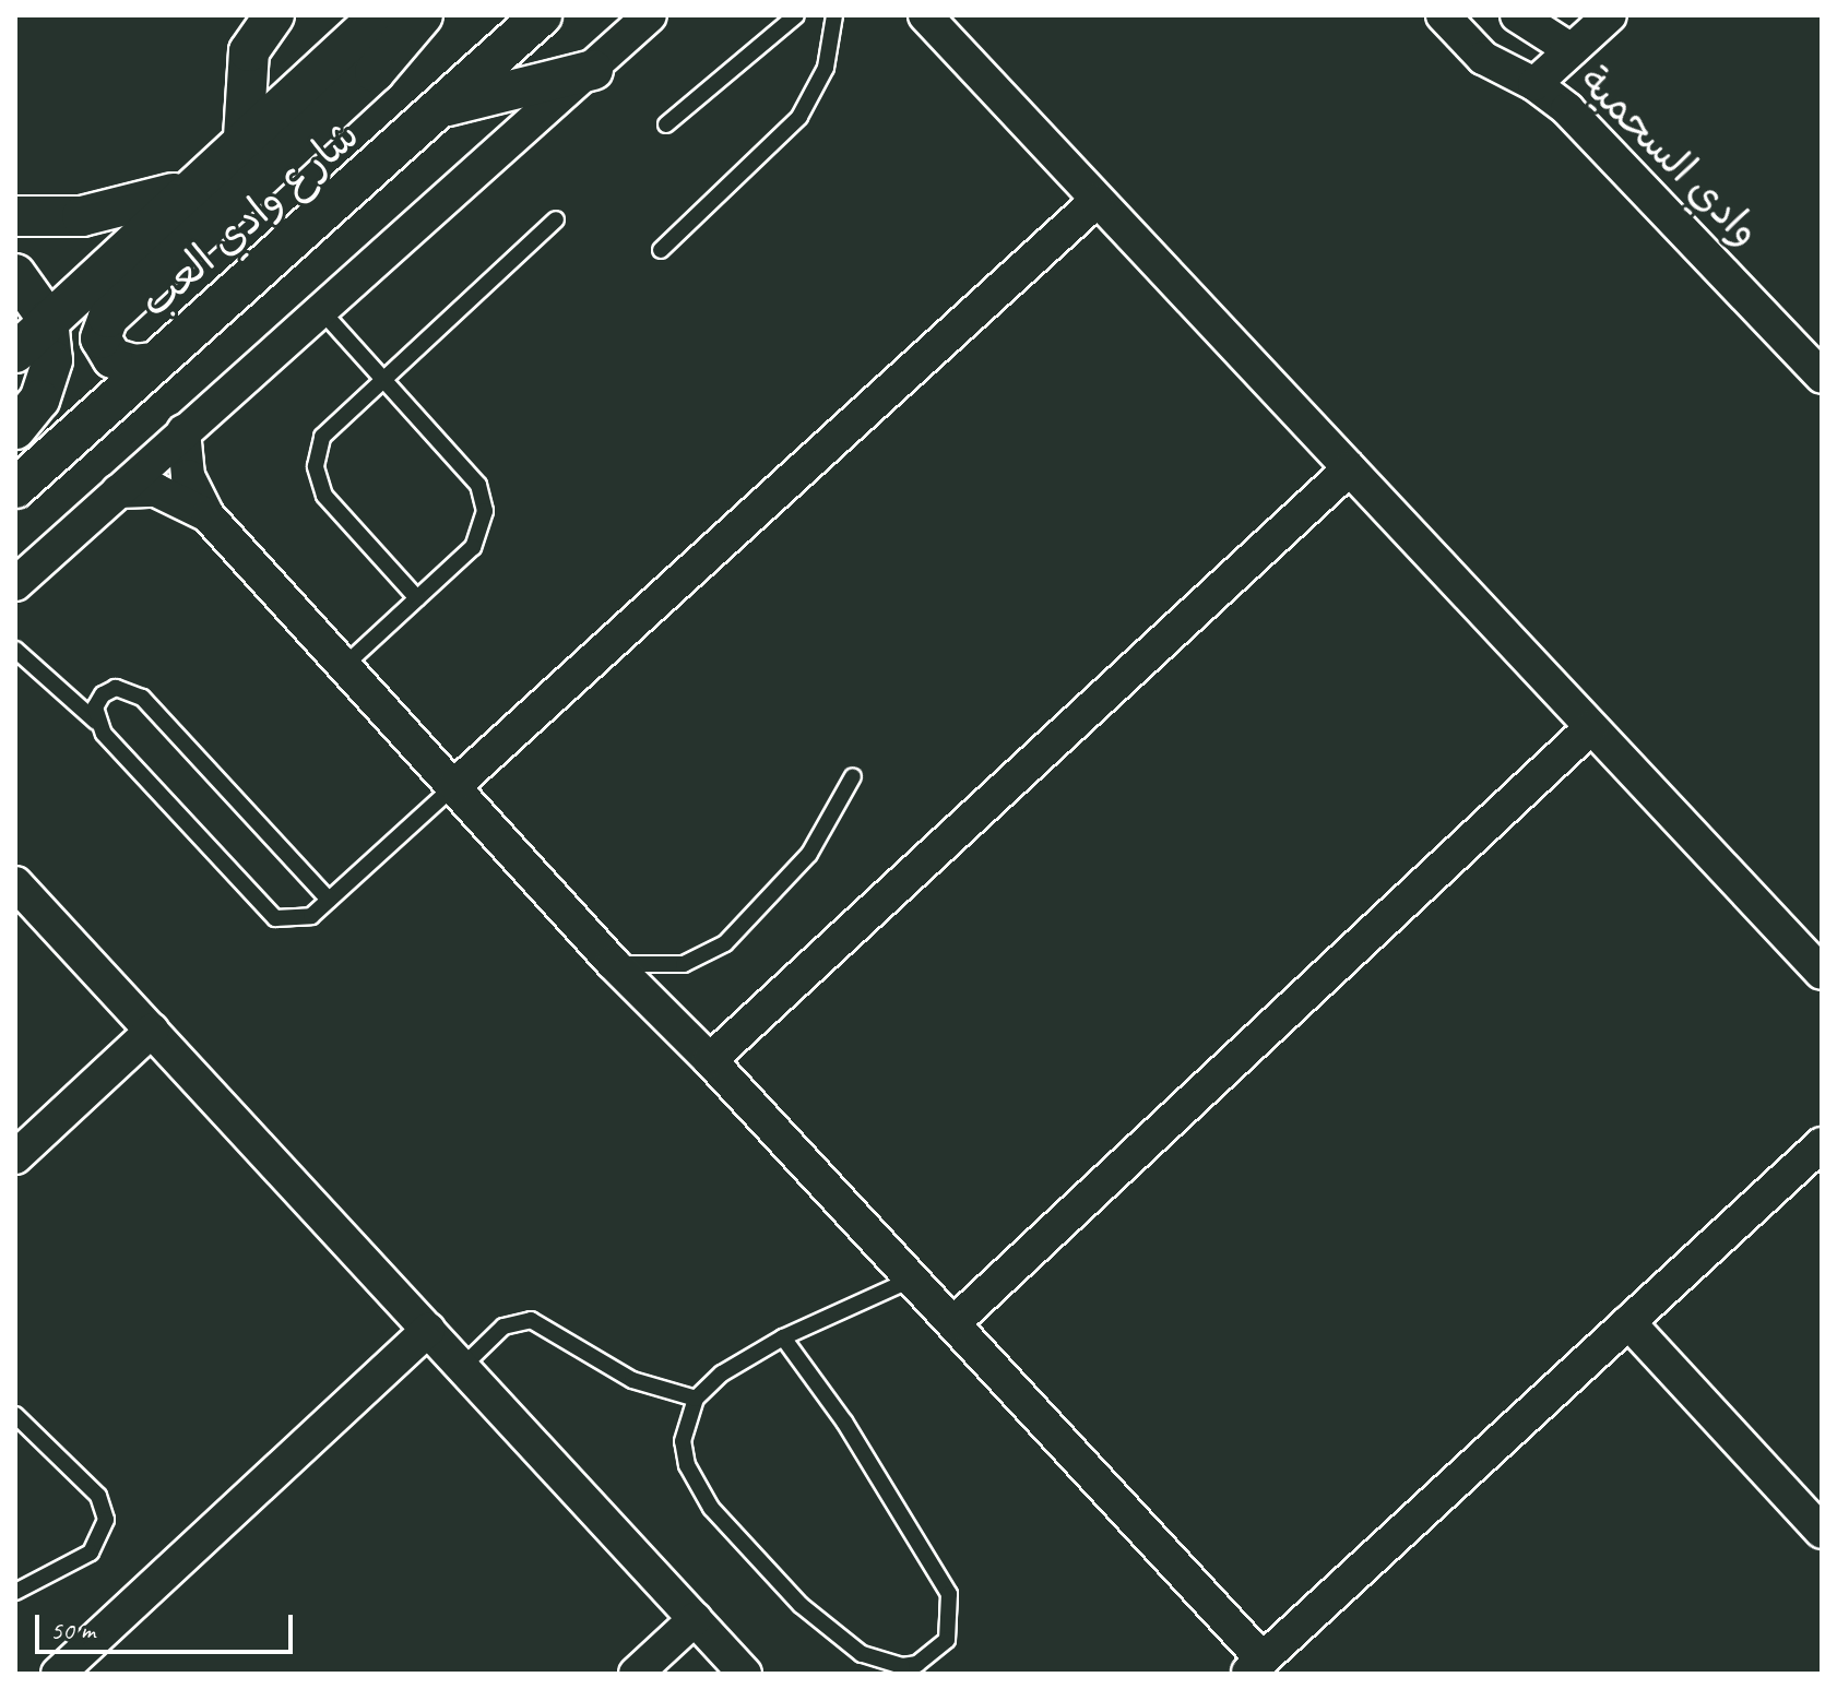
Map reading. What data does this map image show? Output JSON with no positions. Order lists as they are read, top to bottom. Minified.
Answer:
{"streets":{"street":["وادي السحمية","شارع وادي العب"]},"scale_bar":"50 m"}
